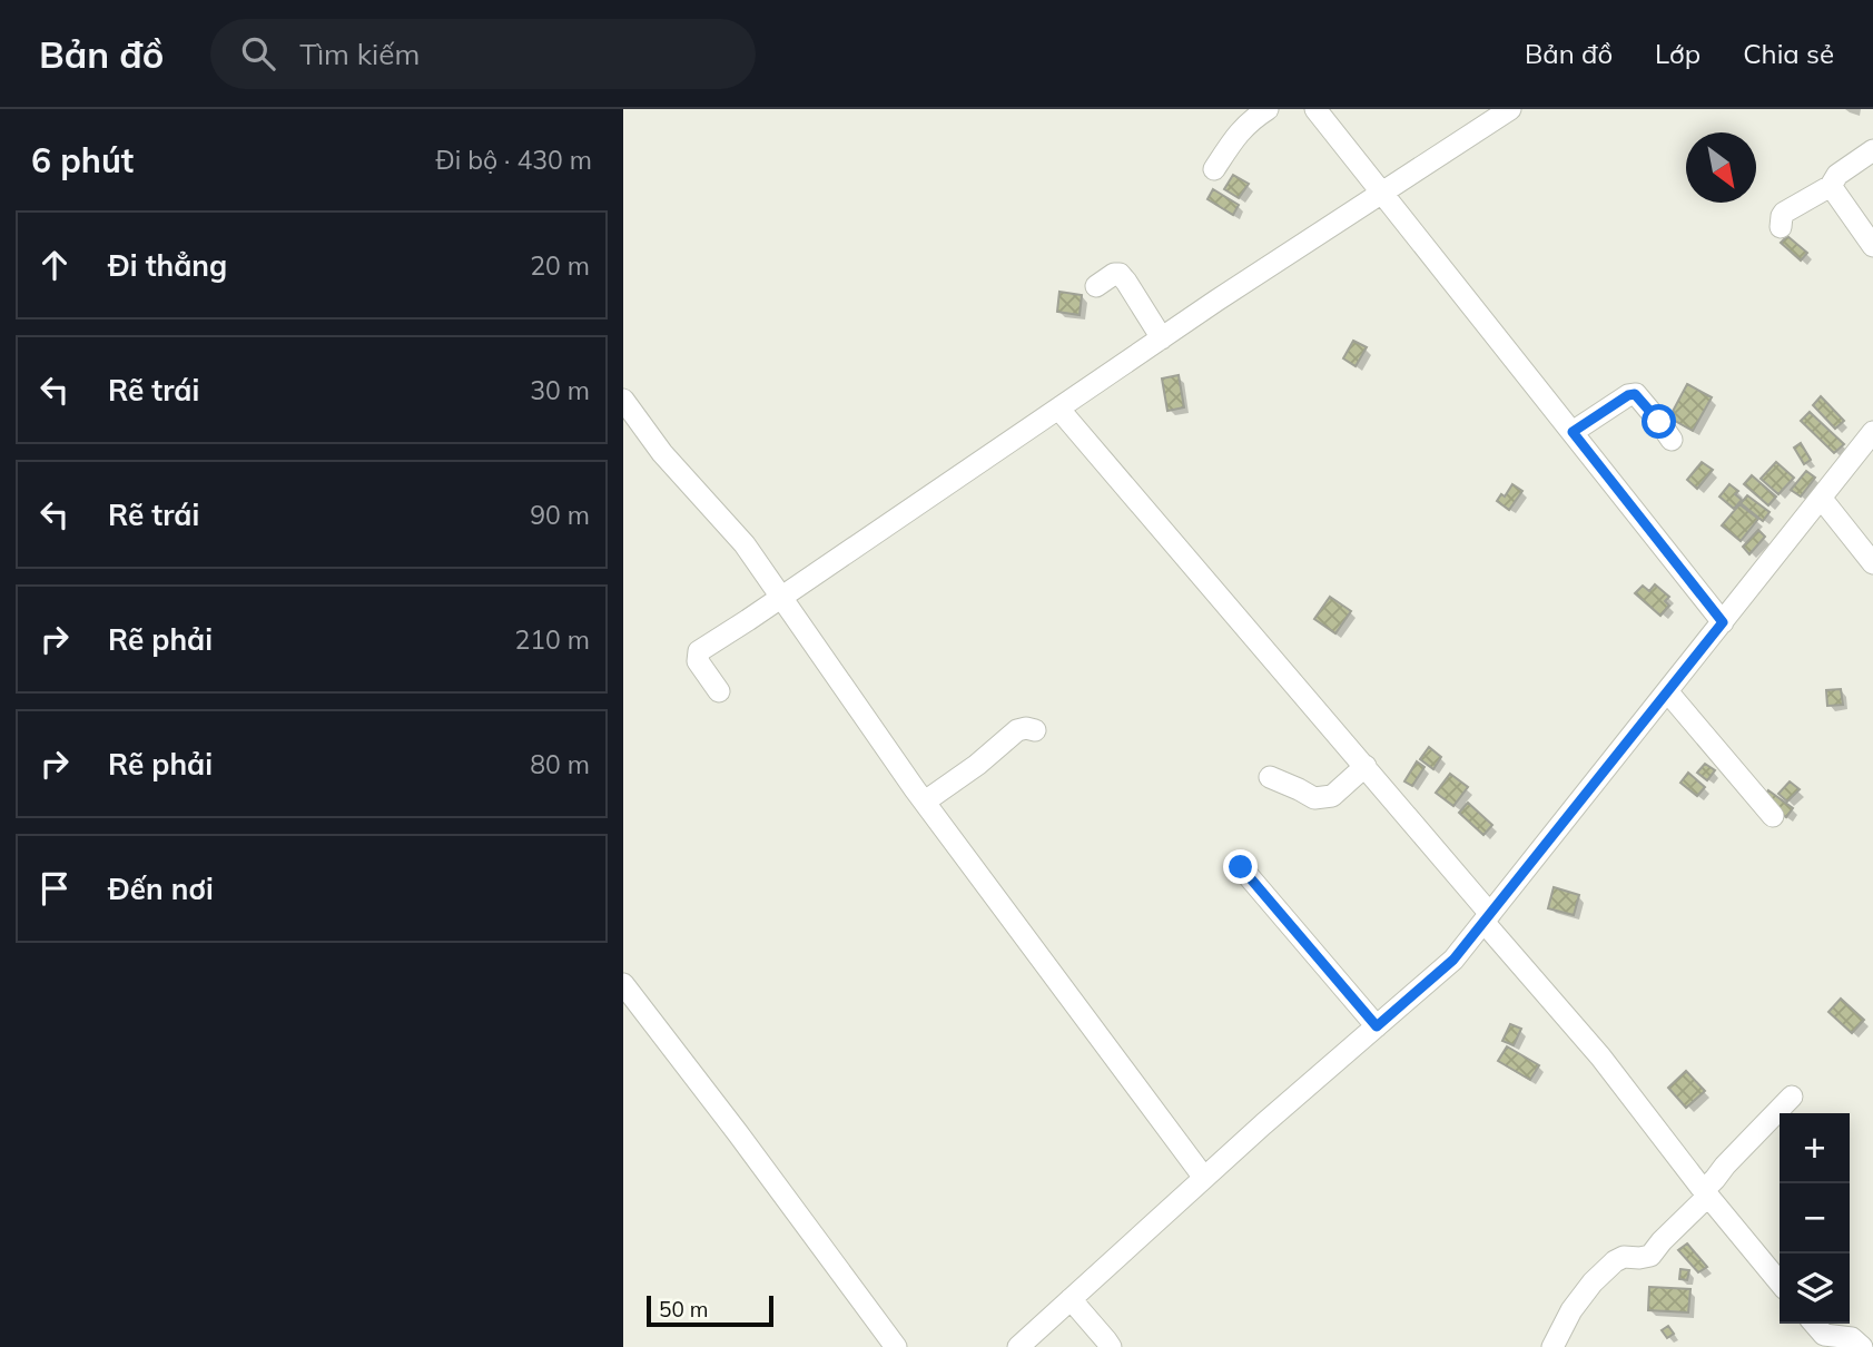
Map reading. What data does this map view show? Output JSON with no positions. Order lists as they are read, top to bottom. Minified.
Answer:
{"scale_bar":"50 m","north":"bottom right","page":{"header":"Bản đồ","search":"Tìm kiếm","nav":["Bản đồ","Lớp","Chia sẻ"],"heading":["6 phút","Đi bộ · 430 m"],"list":[["Đi thẳng","20 m"],["Rẽ trái","30 m"],["Rẽ trái","90 m"],["Rẽ phải","210 m"],["Rẽ phải","80 m"],"Đến nơi"],"map_buttons":["+","−"],"scale":"50 m"}}
